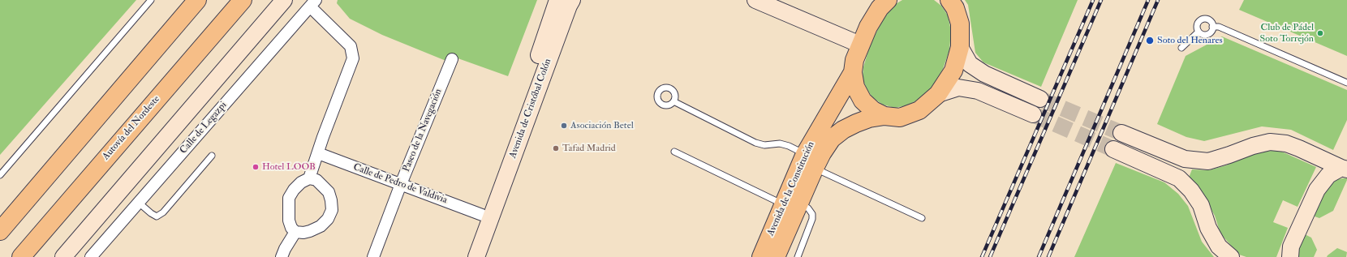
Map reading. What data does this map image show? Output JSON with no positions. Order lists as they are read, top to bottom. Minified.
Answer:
{"streets":{"main road":["Autovía del Nordeste","Avenida de la Constitución"],"street":["Avenida de Cristóbal Colón","Calle de Legazpi","Paseo de la Navegación","Calle de Pedro de Valdivia"]},"crossings":[["Avenida de Cristóbal Colón","Calle de Pedro de Valdivia"],["Paseo de la Navegación","Calle de Pedro de Valdivia"]],"places":["Club de Pádel Soto Torrejón","Soto del Henares","Asociación Betel","Tafad Madrid","Hotel LOOB"]}
